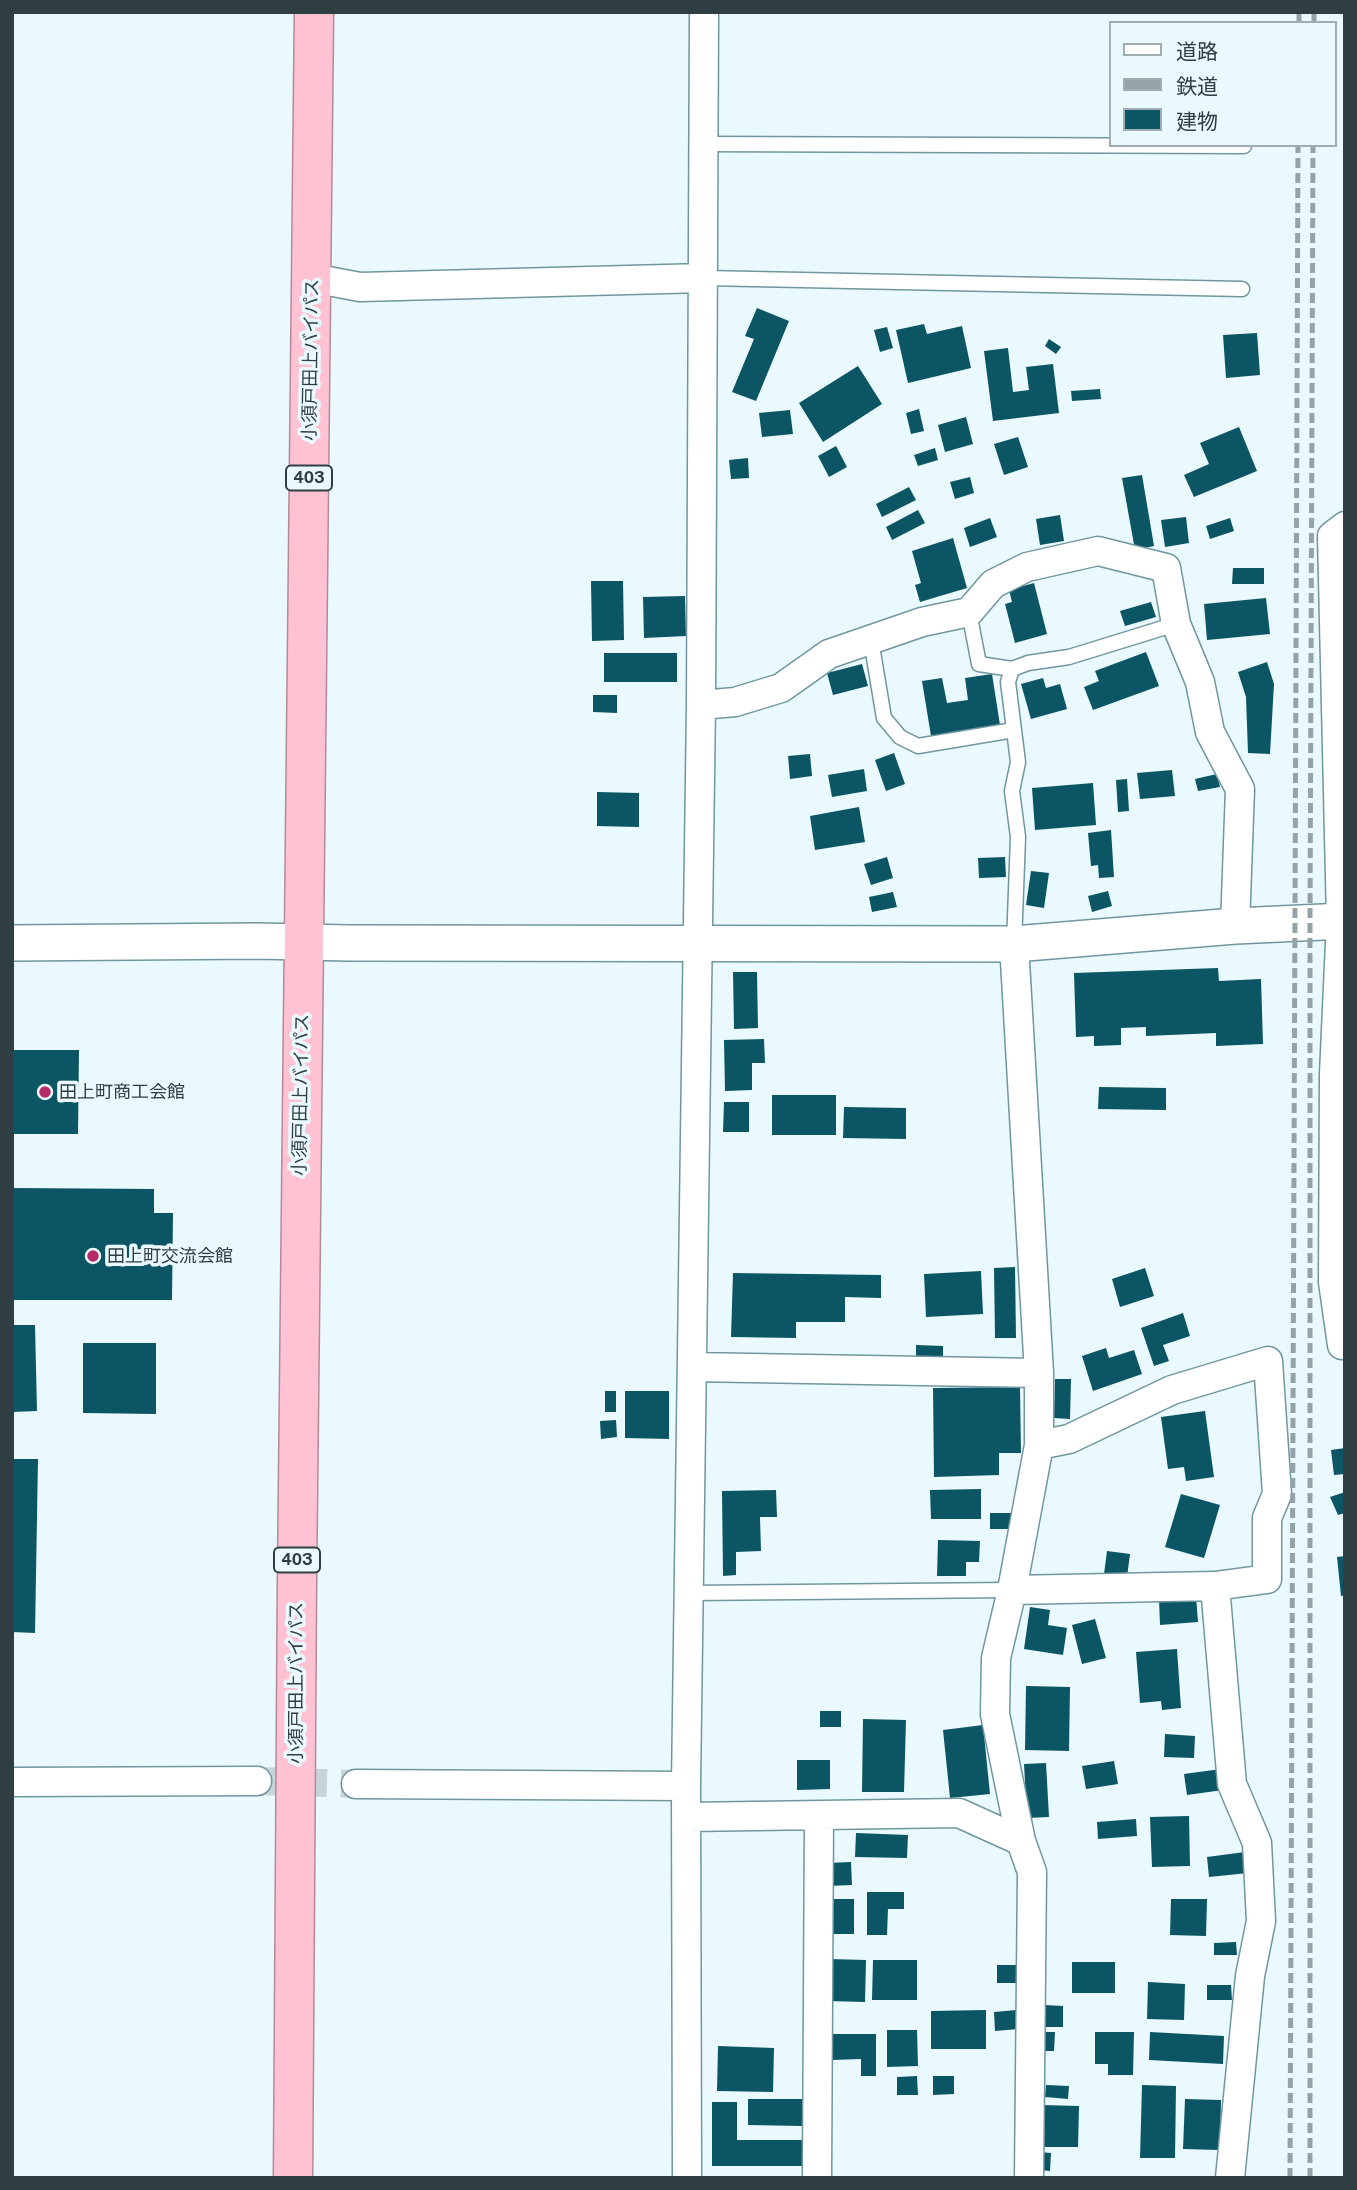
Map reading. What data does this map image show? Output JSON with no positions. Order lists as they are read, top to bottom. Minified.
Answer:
{"streets":{"highway":["小須戸田上バイパス","403"]},"places":["田上町商工会館","田上町交流会館"],"legend":["道路","鉄道","建物"]}
